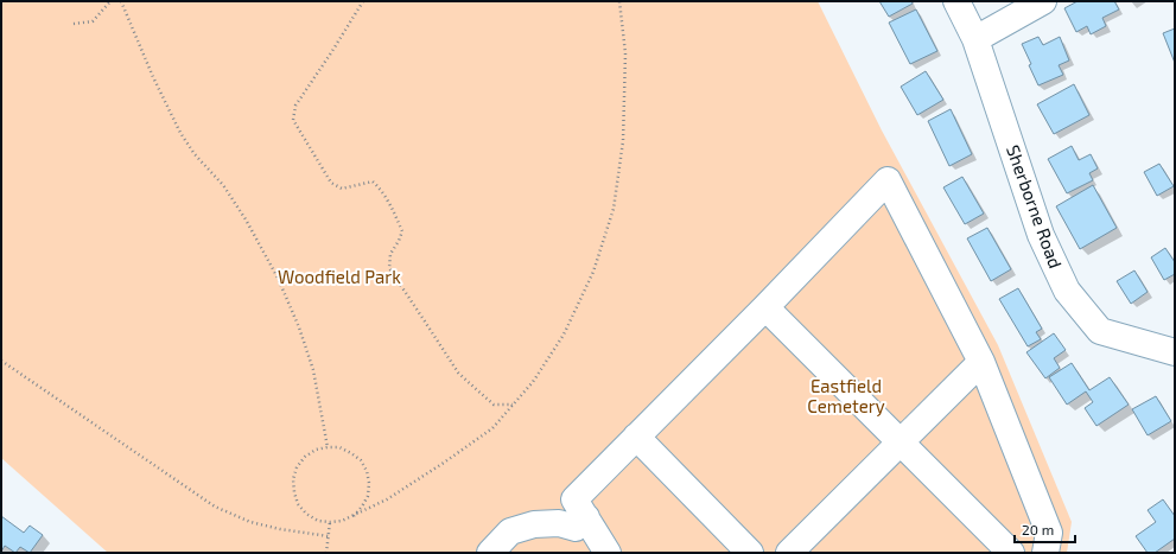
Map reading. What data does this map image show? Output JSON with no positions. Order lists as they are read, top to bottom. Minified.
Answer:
{"streets":{"street":["Sherborne Road"]},"parks":["Woodfield Park","Eastfield Cemetery"],"scale_bar":"20 m"}
